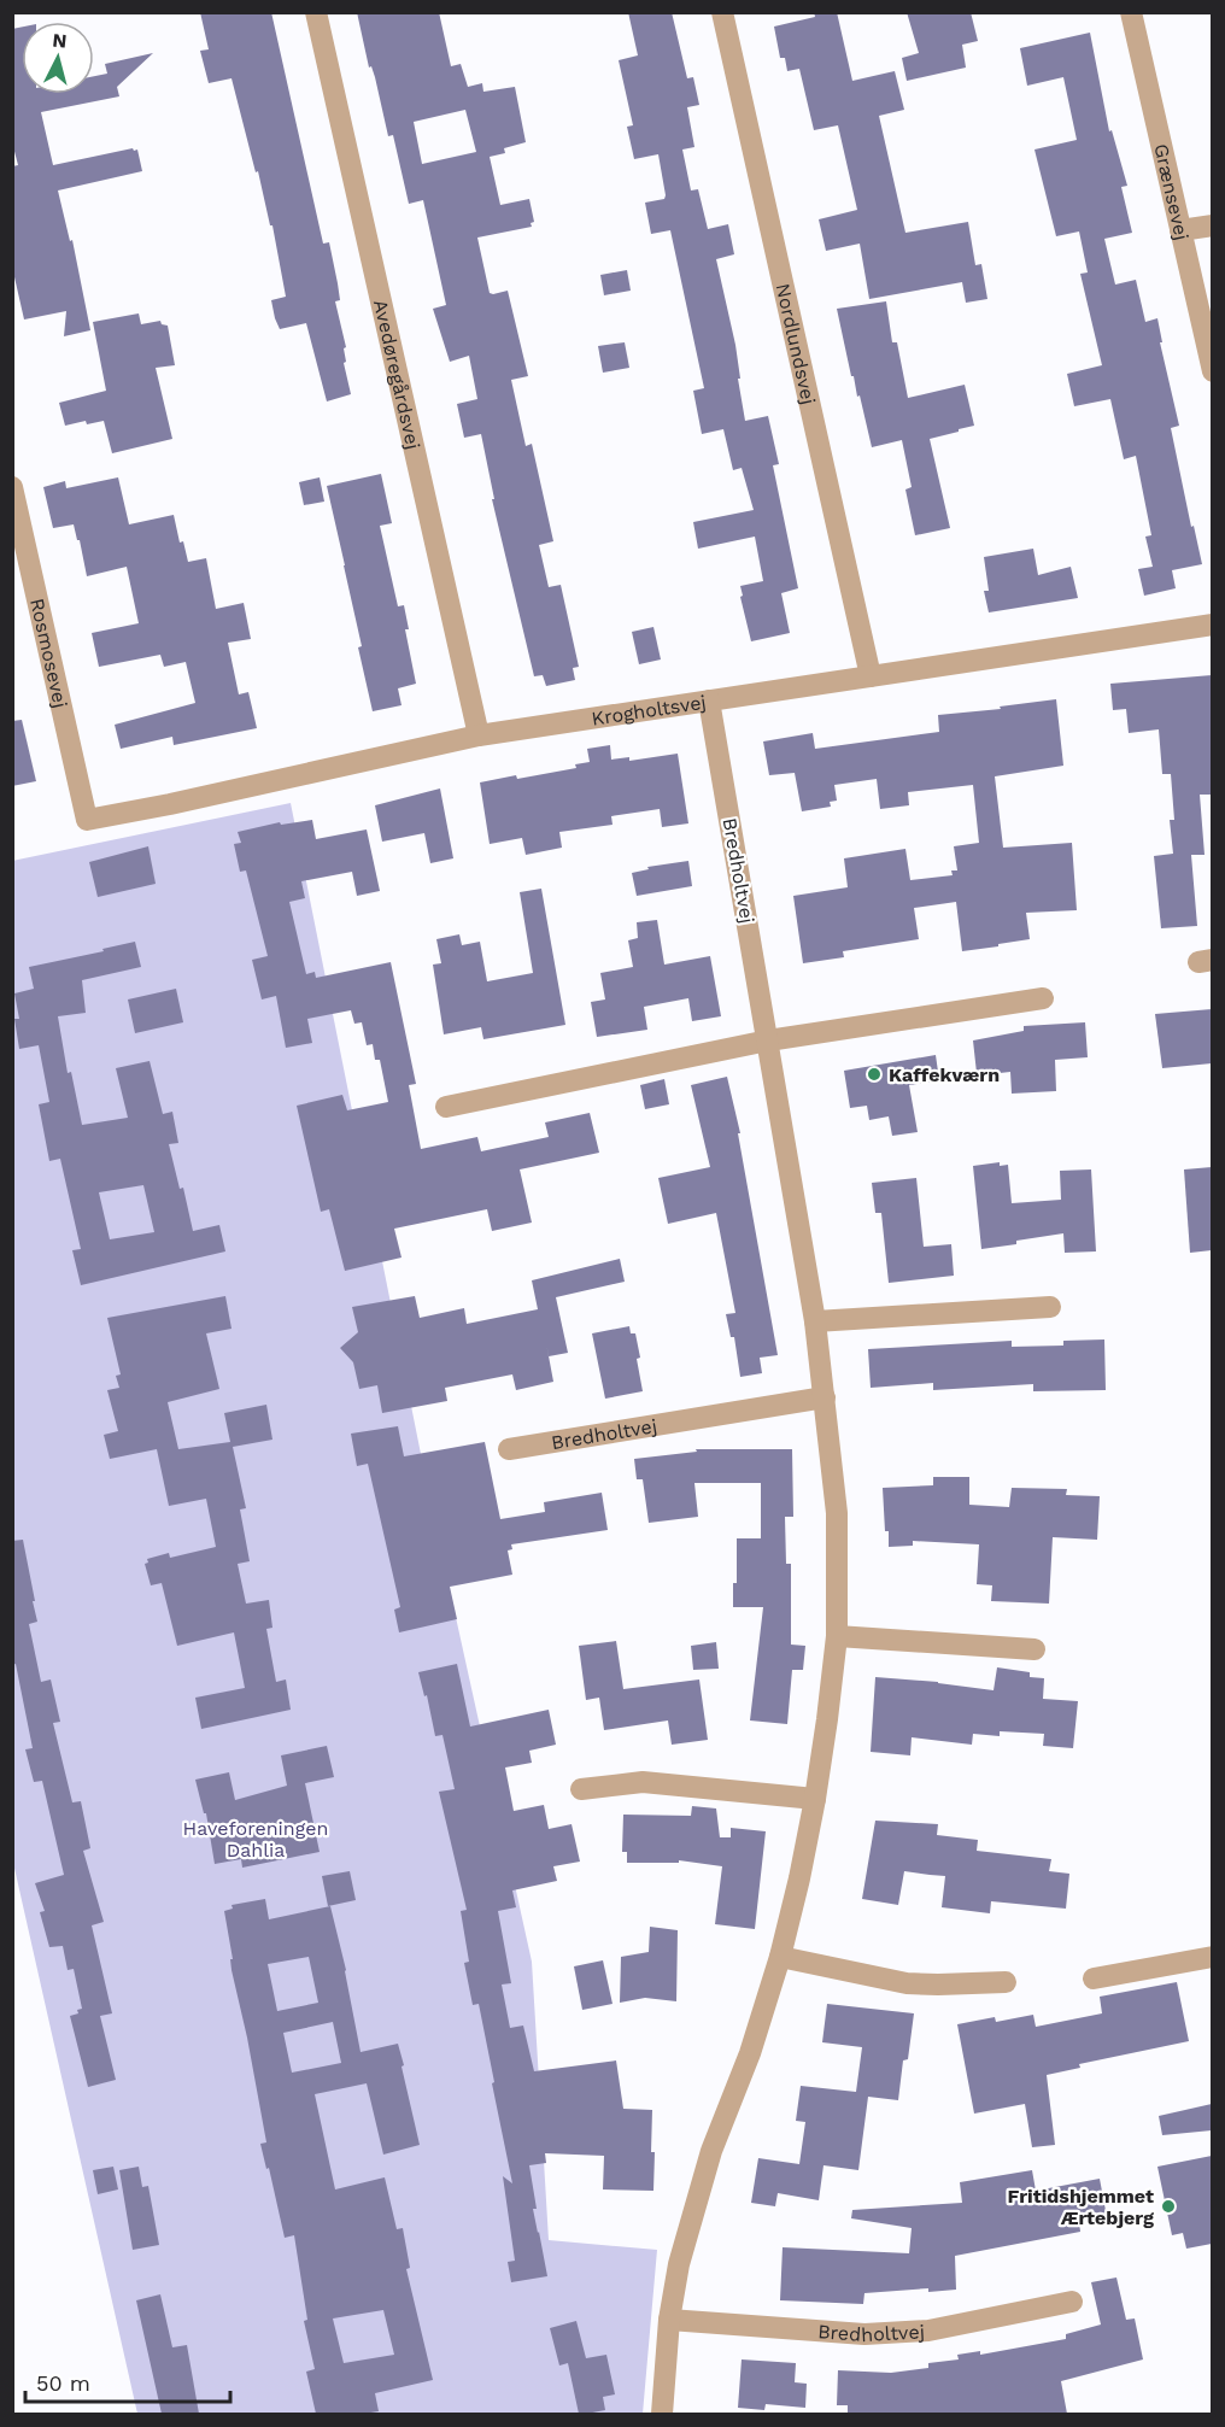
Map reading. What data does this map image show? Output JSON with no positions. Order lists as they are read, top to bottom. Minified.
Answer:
{"streets":{"street":["Grænsevej","Nordlundsvej","Avedøregårdsvej","Rosmosevej","Krogholtsvej","Bredholtvej"]},"crossings":[["Nordlundsvej","Krogholtsvej"],["Avedøregårdsvej","Krogholtsvej"],["Rosmosevej","Krogholtsvej"],["Krogholtsvej","Bredholtvej"]],"parks":["Haveforeningen Dahlia"],"places":["Kaffekværn","Fritidshjemmet Ærtebjerg"],"scale_bar":"50 m","north":"top"}
